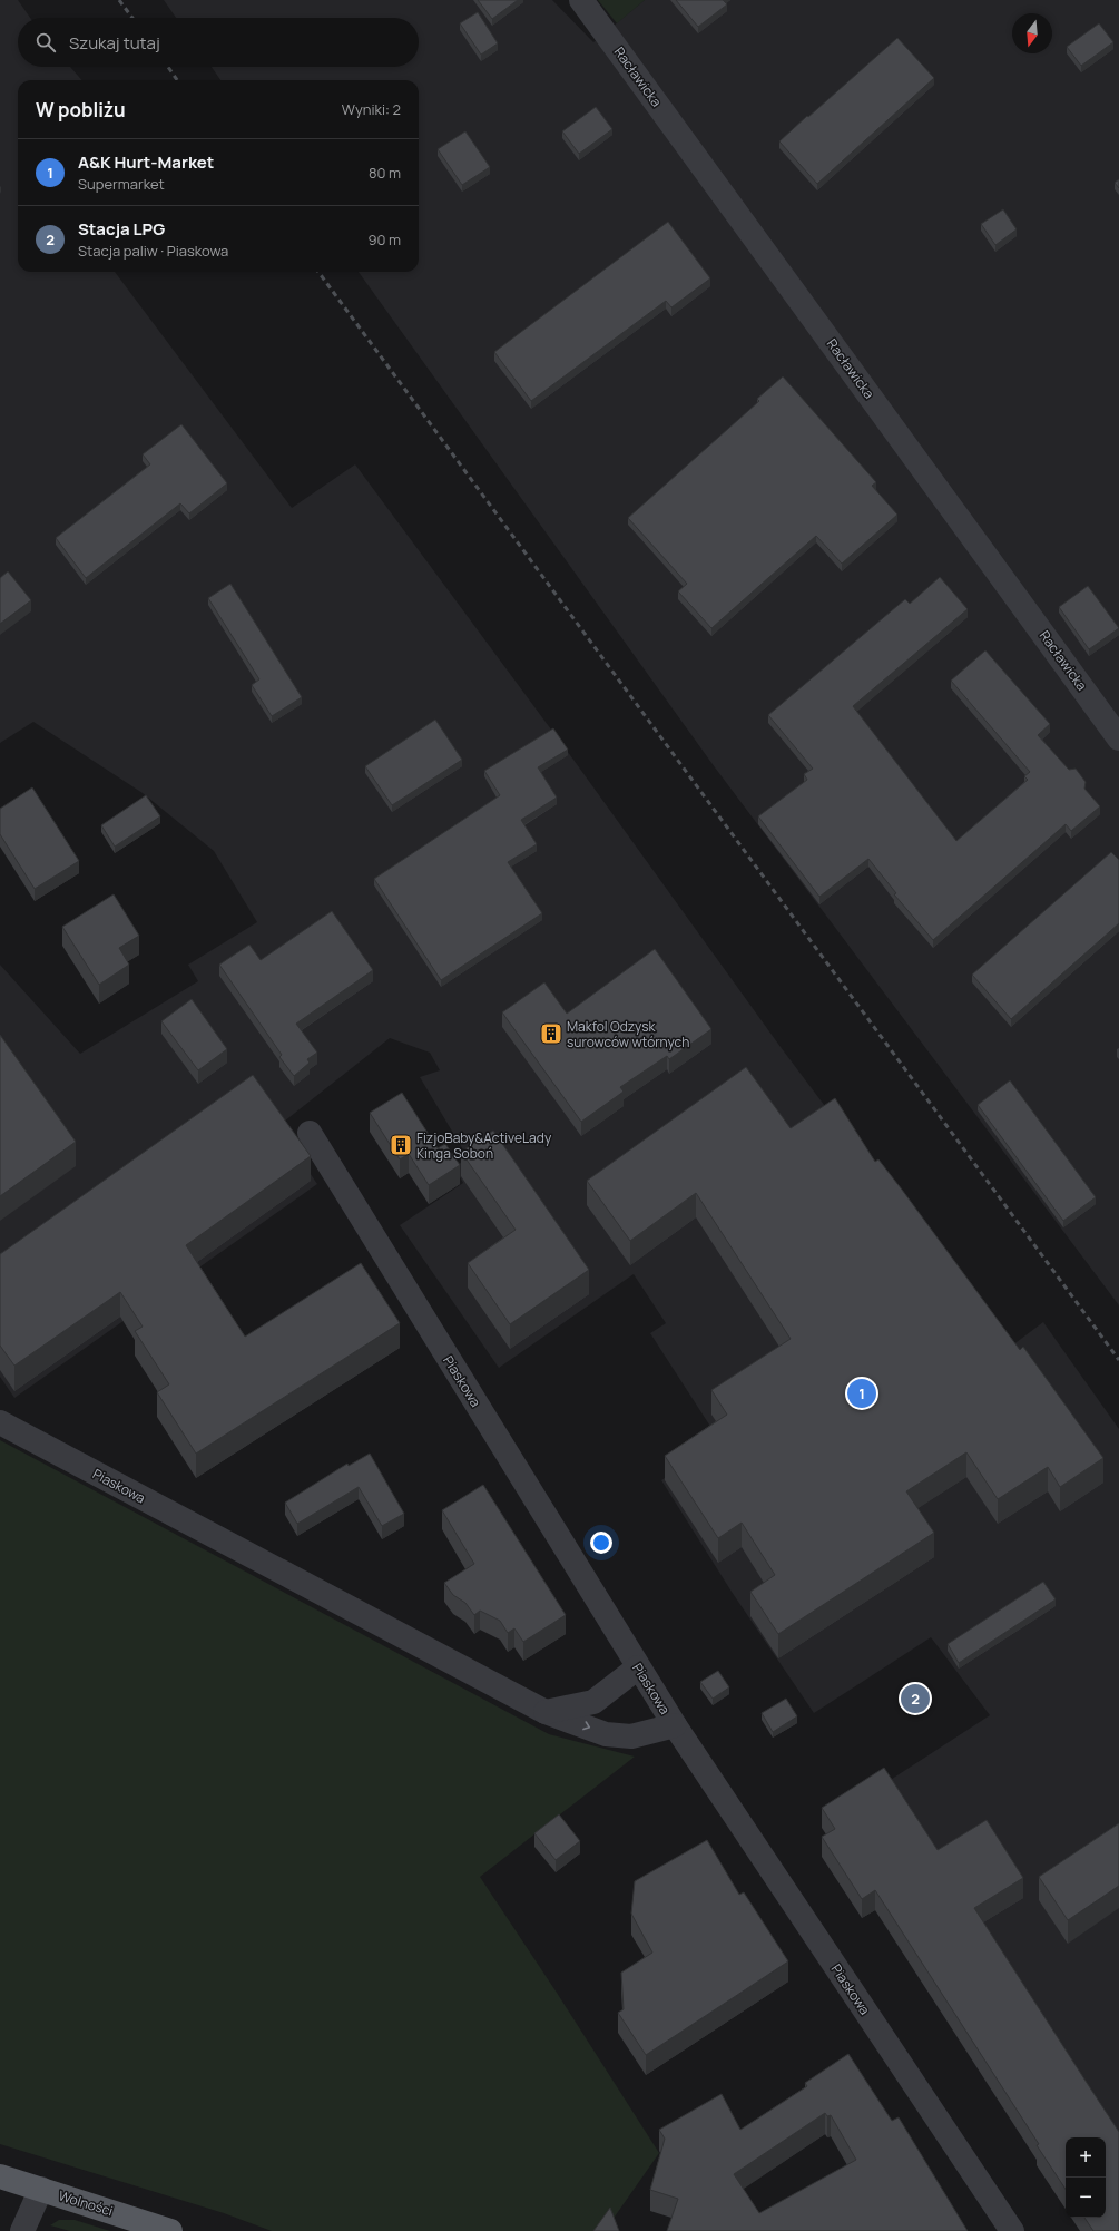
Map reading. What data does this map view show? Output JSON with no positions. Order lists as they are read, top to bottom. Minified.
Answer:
{"streets":{"main road":["Wolności"],"street":["Racławicka","Piaskowa"]},"places":{"building":["Makfol Odzysk surowców wtórnych","FizjoBaby&ActiveLady Kinga Soboń"]},"north":"bottom","page":{"search":"Szukaj tutaj","heading":["W pobliżu","Wyniki: 2"],"list":[{"mark":"1","name":"A&K Hurt-Market","note":"Supermarket","value":"80 m"},{"mark":"2","name":"Stacja LPG","note":"Stacja paliw · Piaskowa","value":"90 m"}],"pins":["1","2"],"map_buttons":["+","−"]}}
